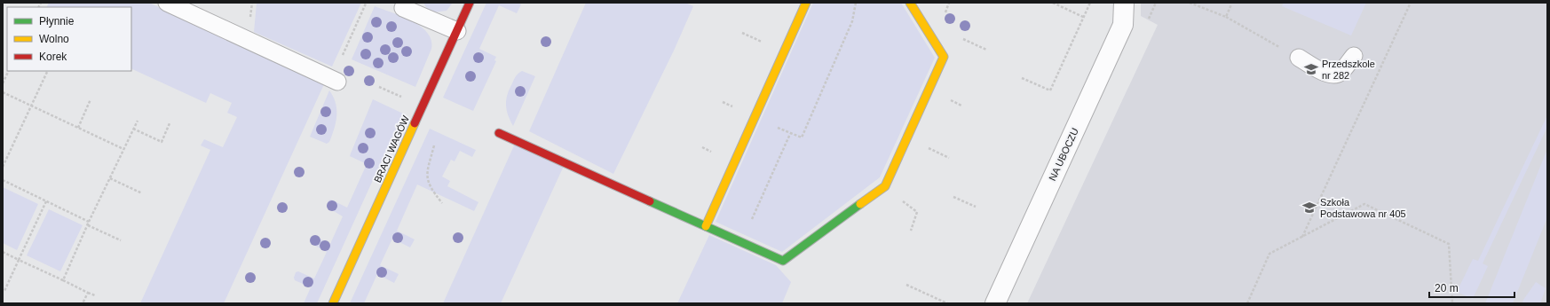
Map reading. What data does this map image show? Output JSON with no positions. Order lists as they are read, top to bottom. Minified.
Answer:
{"streets":{"street":["BRACI WAGÓW","NA UBOCZU"]},"places":{"school or university":["Przedszkole nr 282","Szkoła Podstawowa nr 405"]},"legend":["Płynnie","Wolno","Korek"],"scale_bar":"20 m"}
